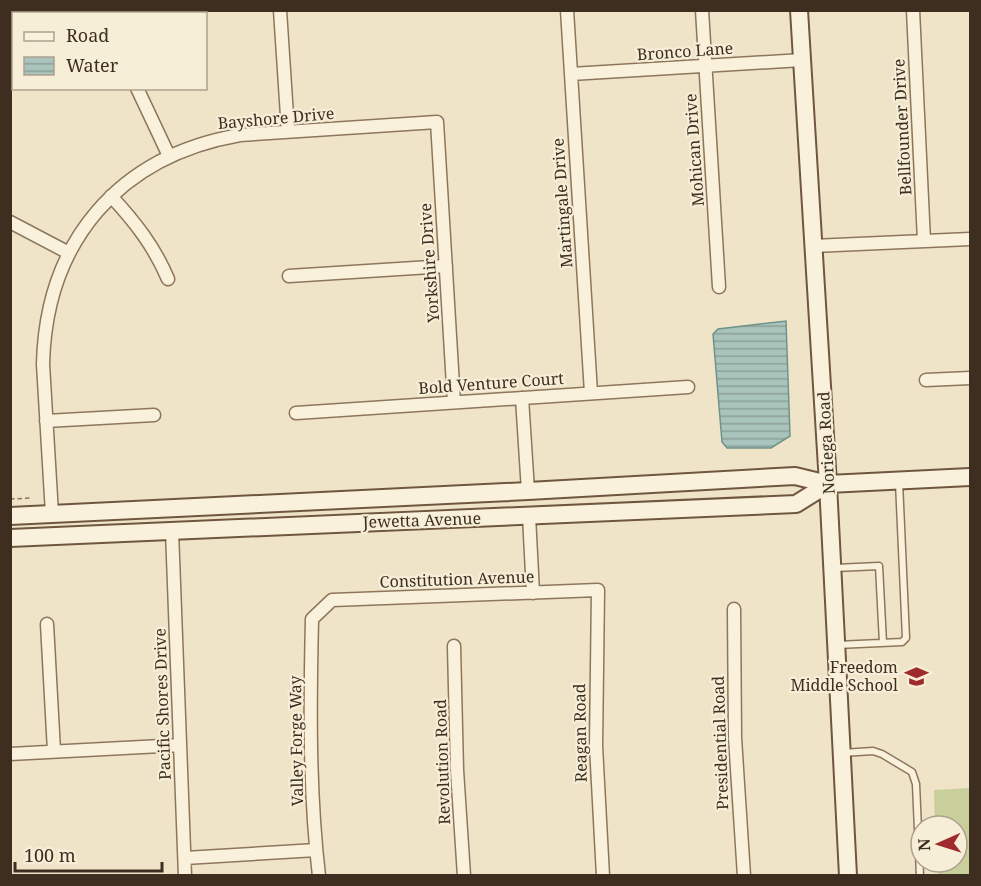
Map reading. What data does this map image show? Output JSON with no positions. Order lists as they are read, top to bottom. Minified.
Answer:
{"streets":{"street":["Bronco Lane","Bayshore Drive","Bellfounder Drive","Mohican Drive","Martingale Drive","Yorkshire Drive","Bold Venture Court","Noriega Road","Jewetta Avenue","Constitution Avenue","Pacific Shores Drive","Reagan Road","Valley Forge Way","Presidential Road","Revolution Road"]},"crossings":[["Bronco Lane","Mohican Drive"],["Bronco Lane","Martingale Drive"],["Bronco Lane","Noriega Road"],["Bayshore Drive","Yorkshire Drive"],["Bayshore Drive","Jewetta Avenue"],["Martingale Drive","Bold Venture Court"],["Yorkshire Drive","Bold Venture Court"],["Noriega Road","Jewetta Avenue"],["Jewetta Avenue","Pacific Shores Drive"],["Constitution Avenue","Reagan Road"],["Constitution Avenue","Valley Forge Way"]],"places":{"school or university":["Freedom Middle School"]},"legend":["Road","Water"],"scale_bar":"100 m","north":"left"}
